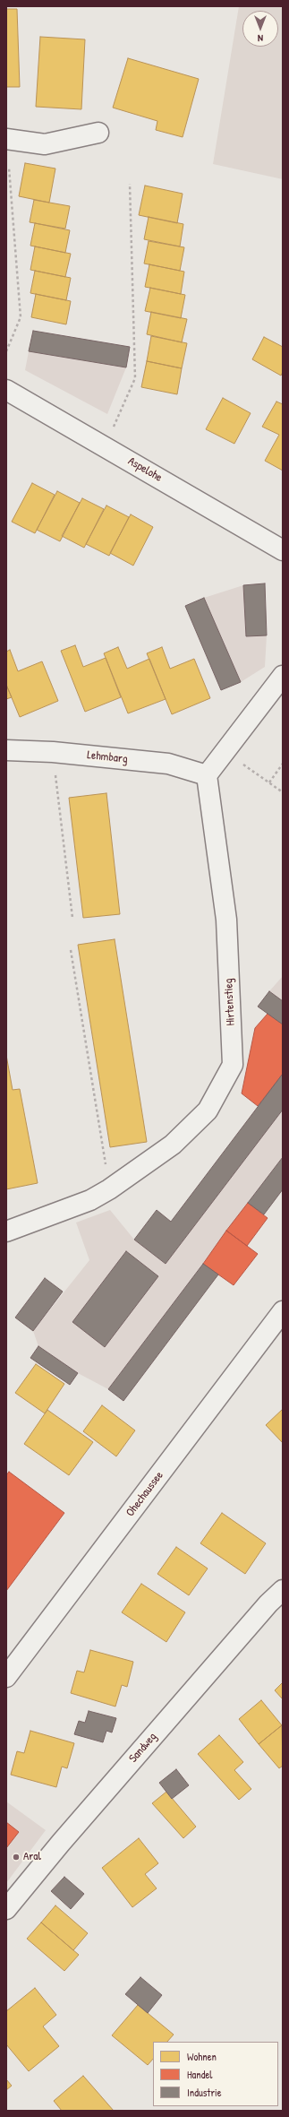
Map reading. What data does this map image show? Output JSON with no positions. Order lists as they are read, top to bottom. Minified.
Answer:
{"streets":{"street":["Aspelohe","Lehmbarg","Hirtenstieg","Ohechaussee","Sandweg"]},"crossings":[["Lehmbarg","Hirtenstieg"]],"places":["Aral"],"legend":["Wohnen","Handel","Industrie"],"north":"bottom"}
